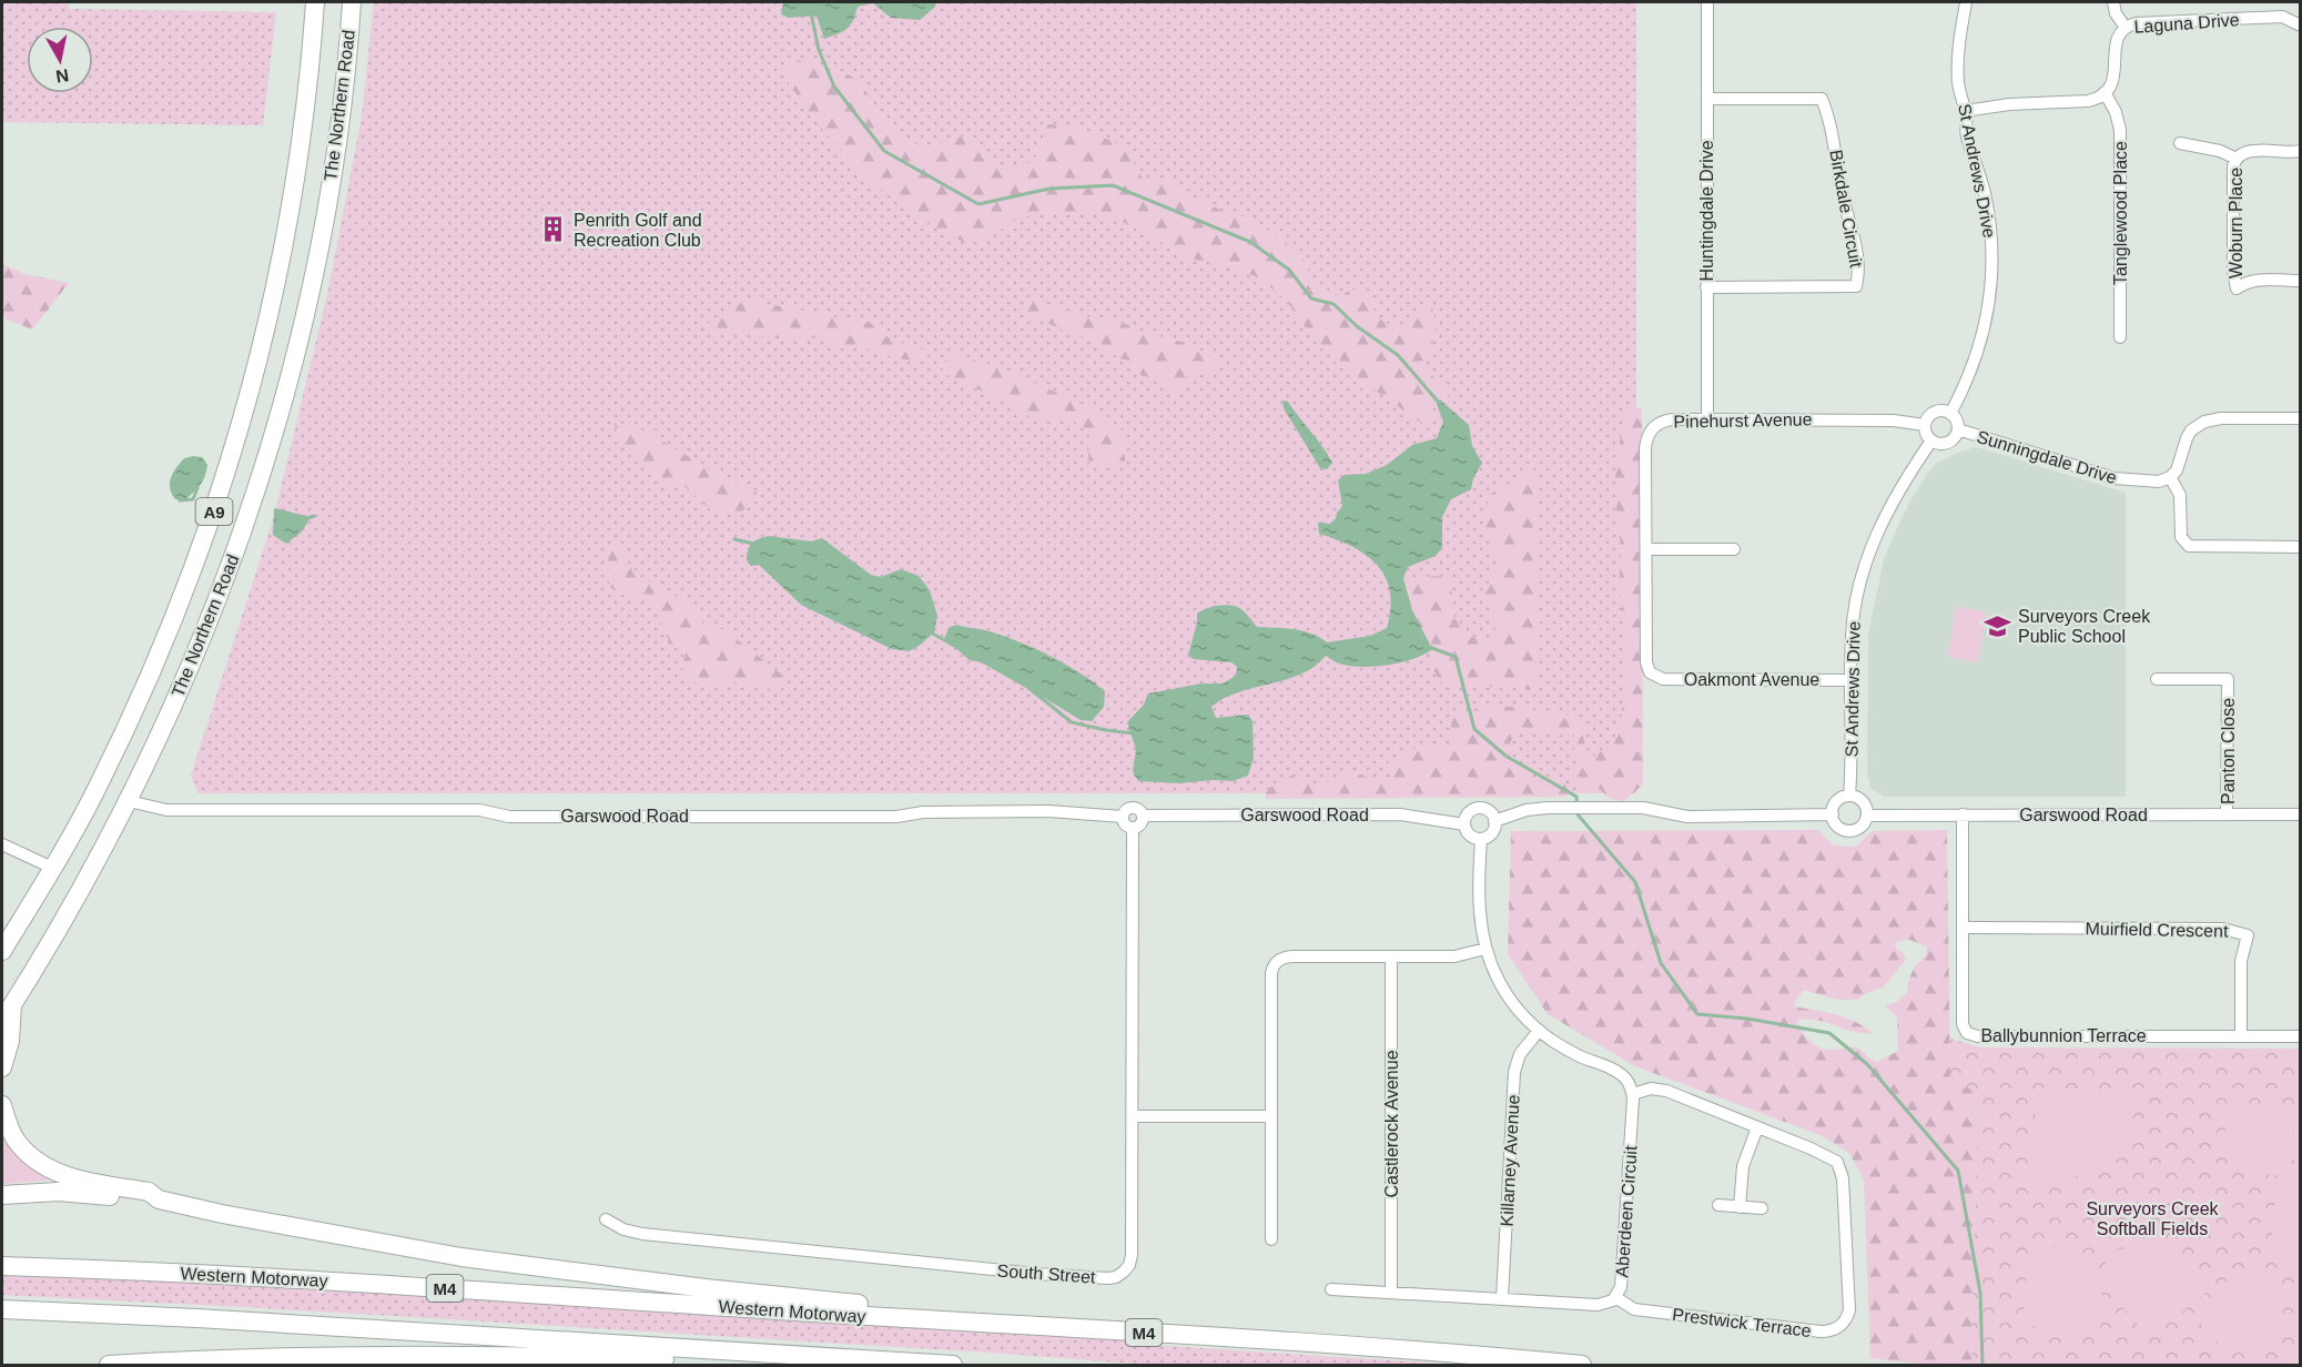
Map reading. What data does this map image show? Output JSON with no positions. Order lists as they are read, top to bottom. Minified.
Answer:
{"streets":{"highway":["The Northern Road","A9","Western Motorway","M4"],"street":["Laguna Drive","St Andrews Drive","Birkdale Circuit","Huntingdale Drive","Tanglewood Place","Woburn Place","Pinehurst Avenue","Sunningdale Drive","Oakmont Avenue","Panton Close","Garswood Road","Muirfield Crescent","Ballybunnion Terrace","Castlerock Avenue","Killarney Avenue","Aberdeen Circuit","South Street","Prestwick Terrace"]},"crossings":[["Laguna Drive","Tanglewood Place"],["The Northern Road","Garswood Road"],["St Andrews Drive","Pinehurst Avenue"],["St Andrews Drive","Sunningdale Drive"],["St Andrews Drive","Oakmont Avenue"],["St Andrews Drive","Garswood Road"],["Birkdale Circuit","Huntingdale Drive"],["Huntingdale Drive","Pinehurst Avenue"],["Pinehurst Avenue","Sunningdale Drive"],["Pinehurst Avenue","Oakmont Avenue"],["Panton Close","Garswood Road"],["Garswood Road","Ballybunnion Terrace"],["Garswood Road","South Street"],["Muirfield Crescent","Ballybunnion Terrace"],["Castlerock Avenue","Aberdeen Circuit"],["Killarney Avenue","Aberdeen Circuit"],["Aberdeen Circuit","Prestwick Terrace"],["Western Motorway","M4"]],"parks":["Surveyors Creek Softball Fields"],"places":{"building":["Penrith Golf and Recreation Club"],"school or university":["Surveyors Creek Public School"]},"north":"bottom"}
